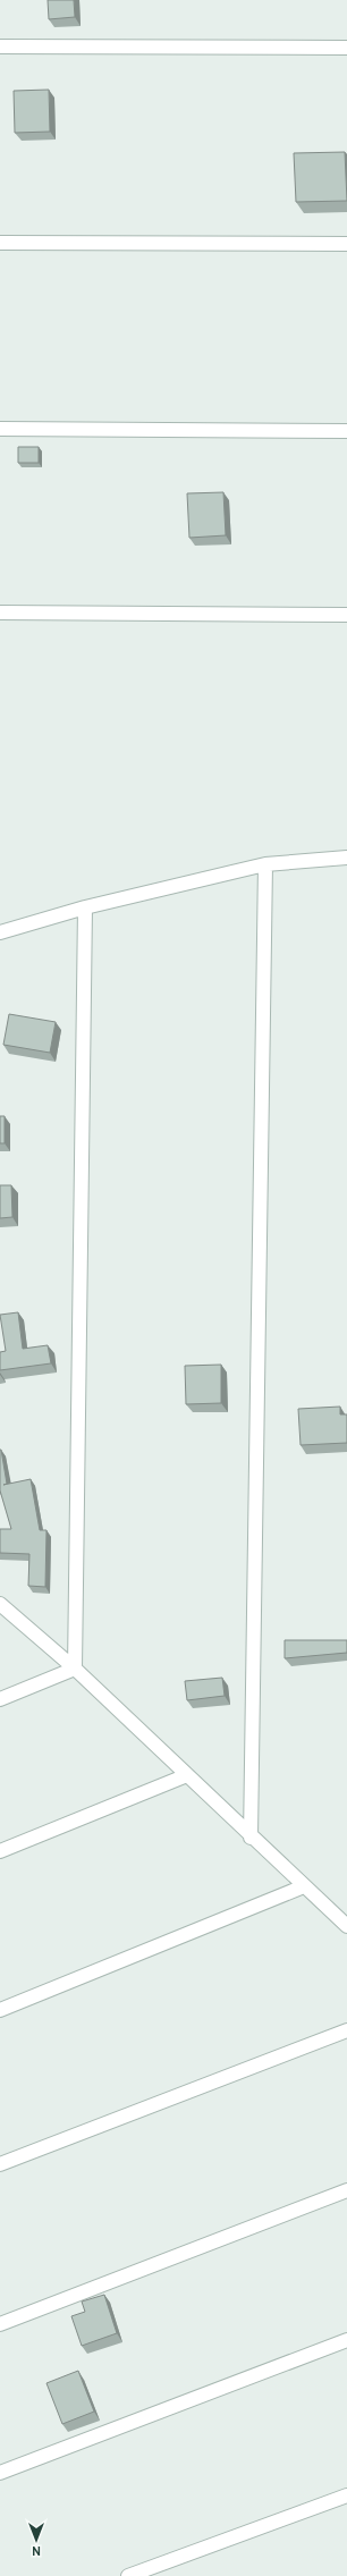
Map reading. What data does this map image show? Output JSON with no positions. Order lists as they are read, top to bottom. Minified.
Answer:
{"north":"bottom"}
